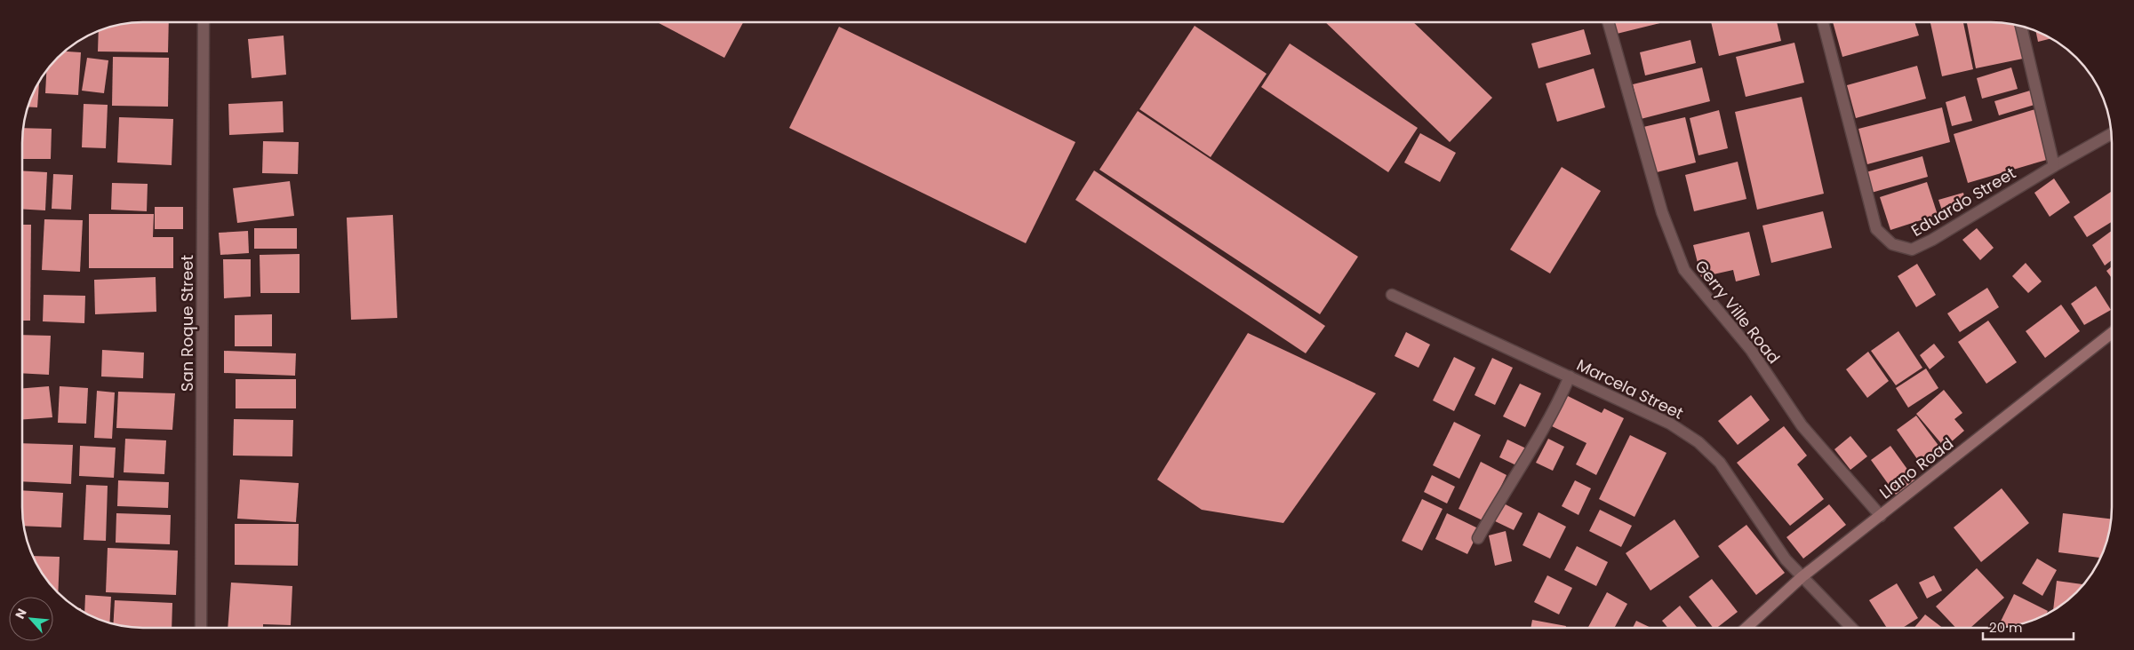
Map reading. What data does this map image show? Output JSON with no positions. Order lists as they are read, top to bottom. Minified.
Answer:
{"streets":{"main road":["Llano Road"],"street":["Eduardo Street","Gerry Ville Road","San Roque Street","Marcela Street"]},"crossings":[["Gerry Ville Road","Llano Road"],["Marcela Street","Llano Road"]],"scale_bar":"20 m","north":"top left"}
